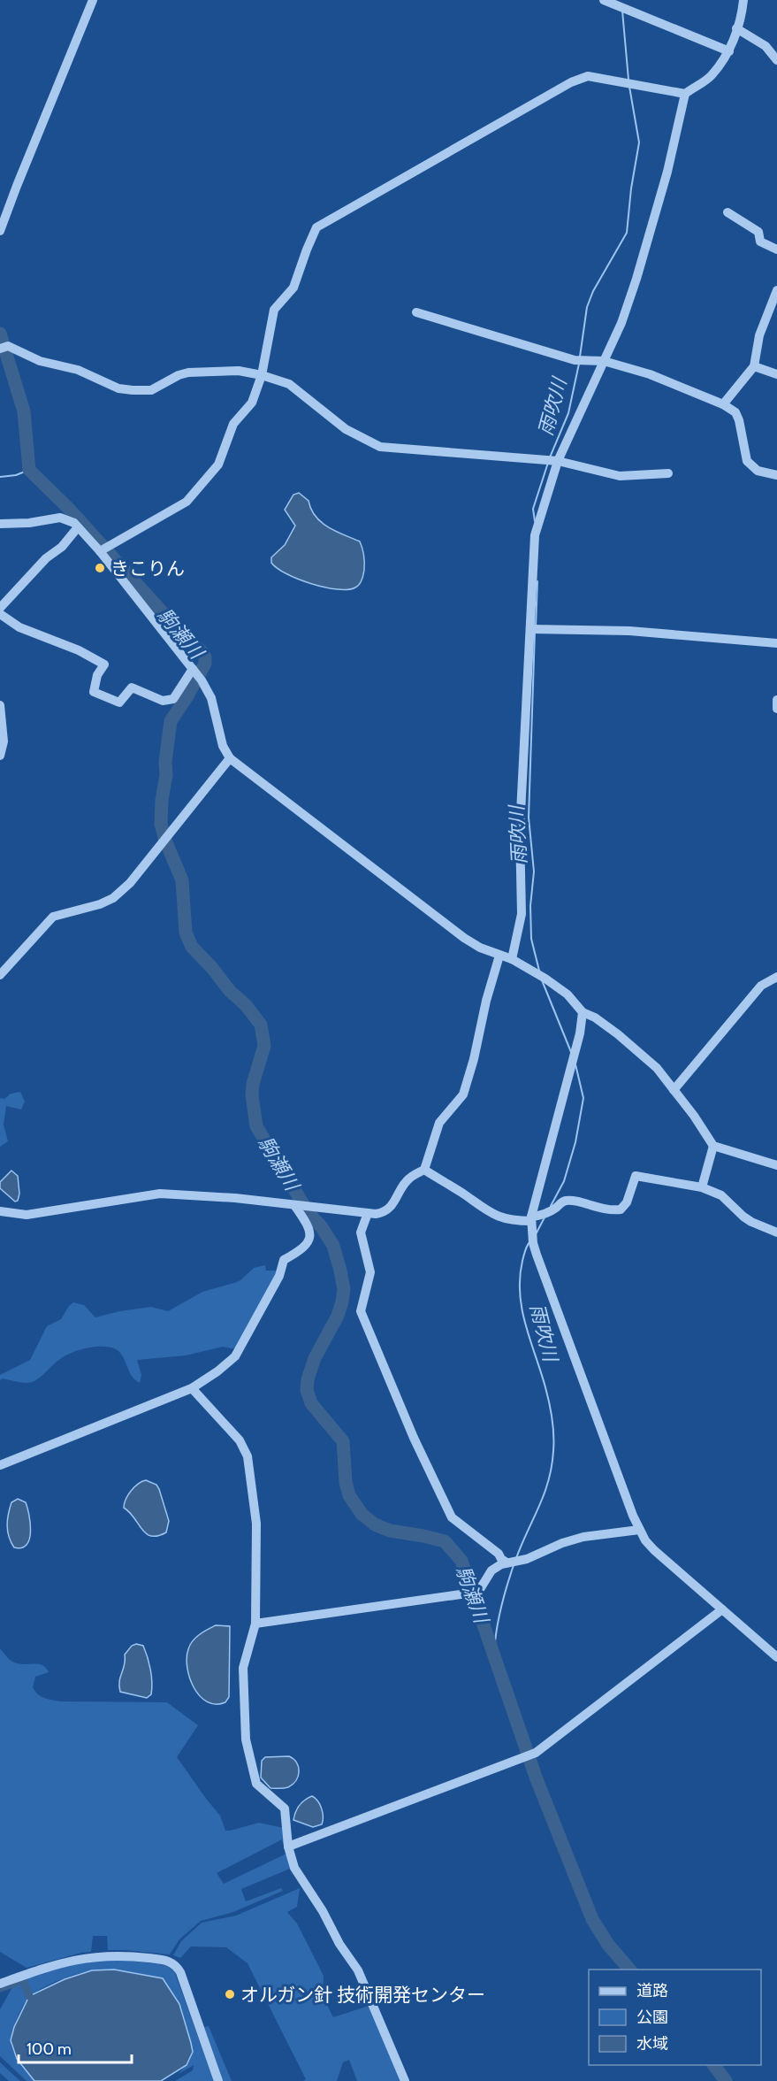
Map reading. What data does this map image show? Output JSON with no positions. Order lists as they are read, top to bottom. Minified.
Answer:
{"water":["雨吹川","駒瀬川"],"places":["きこりん","オルガン針 技術開発センター"],"legend":["道路","公園","水域"],"scale_bar":"100 m"}
